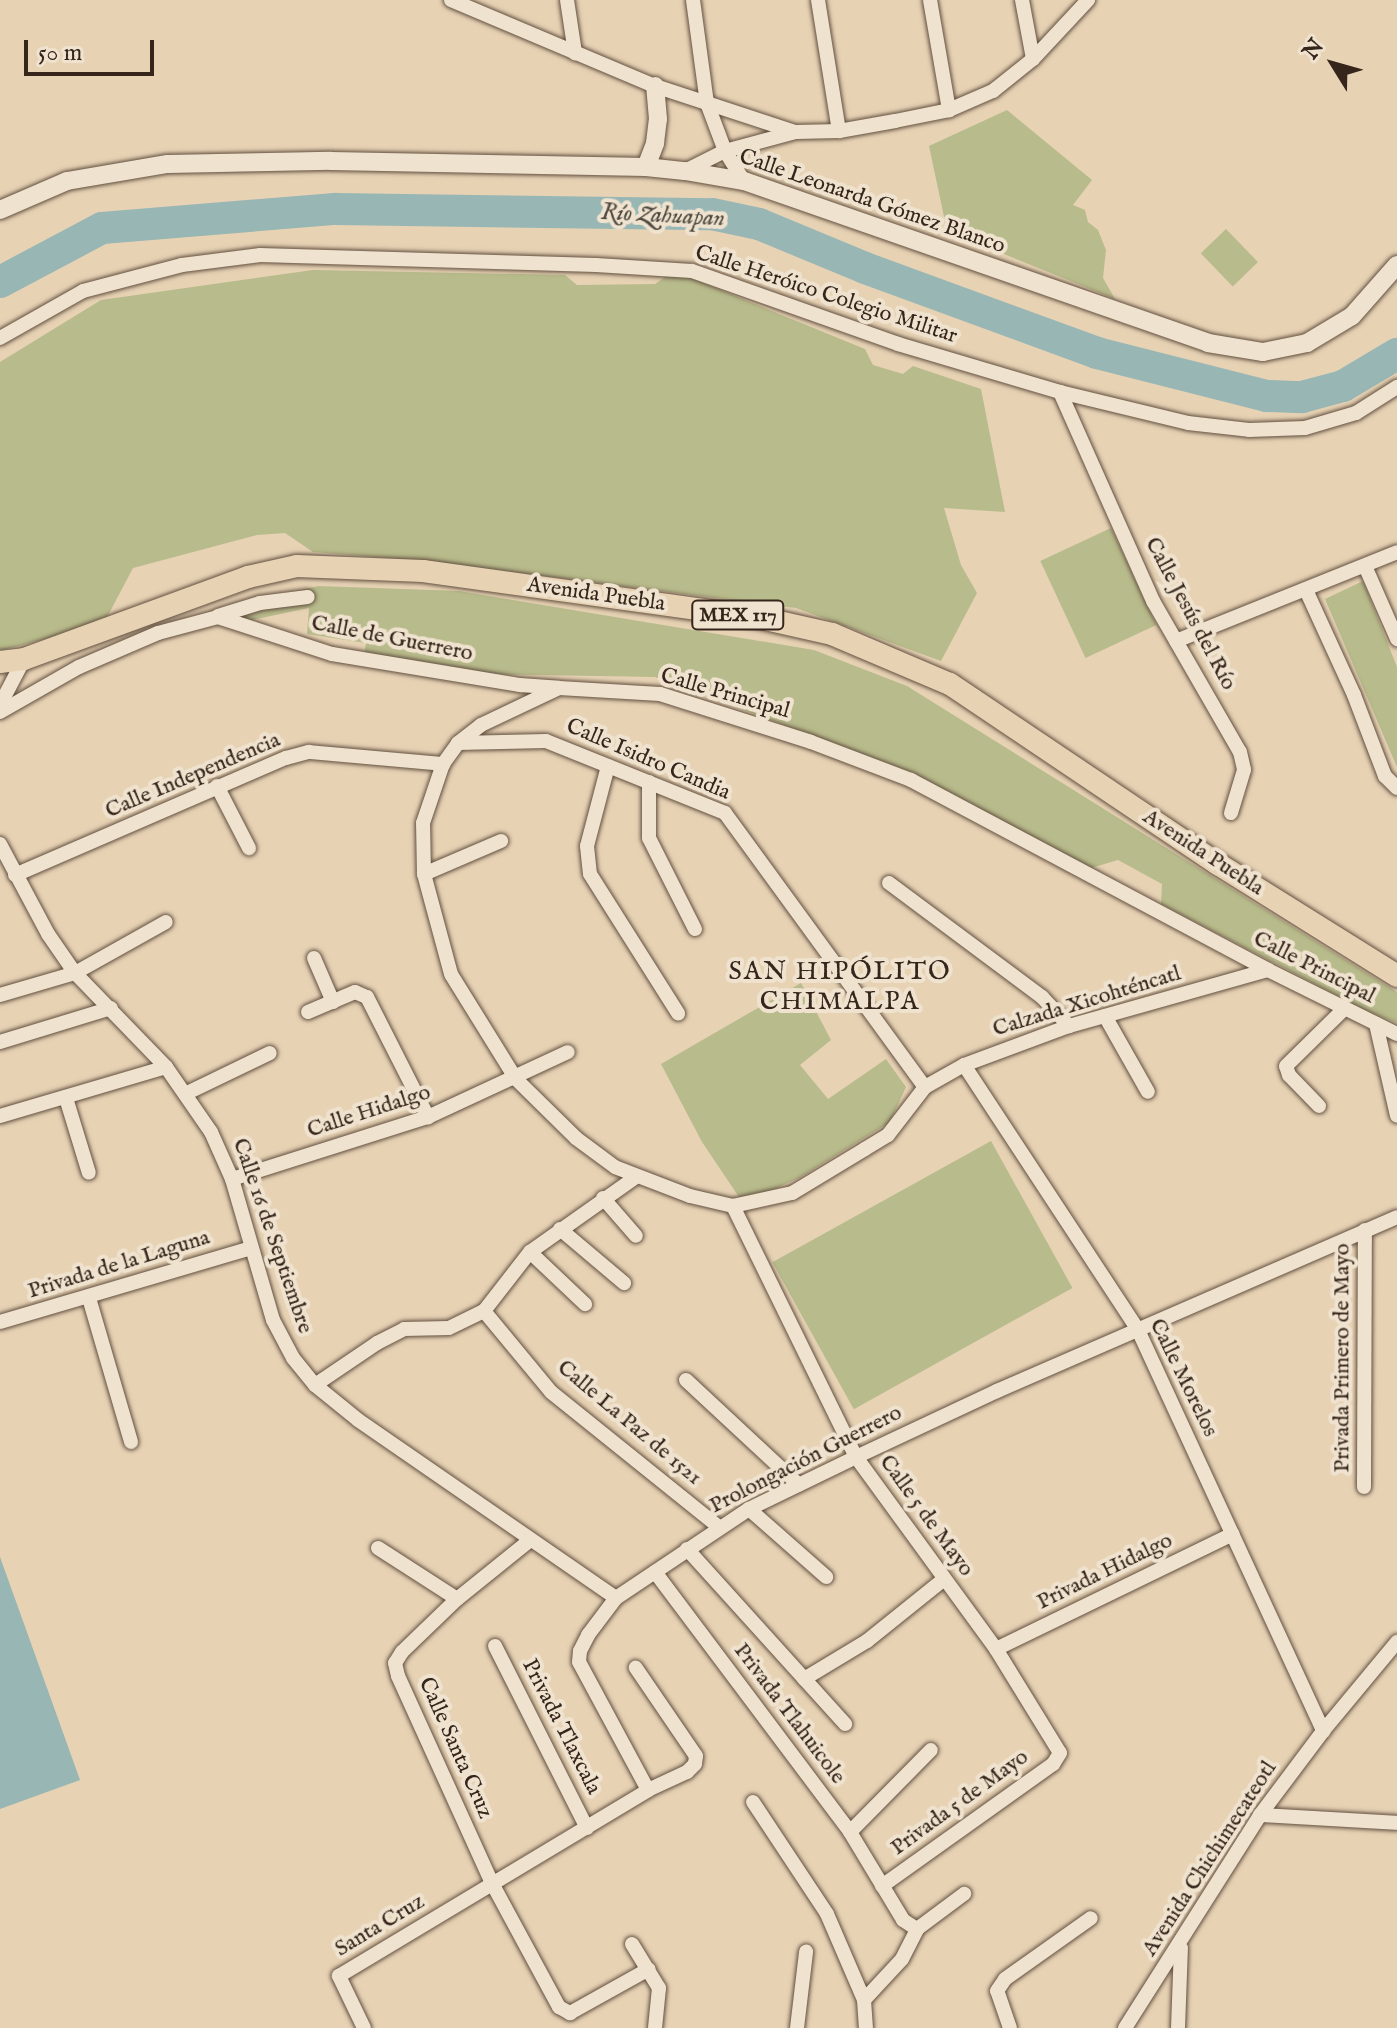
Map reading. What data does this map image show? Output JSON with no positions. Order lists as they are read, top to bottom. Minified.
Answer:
{"streets":{"main road":["Avenida Puebla","MEX 117"],"street":["Calle Leonarda Gómez Blanco","Calle Heróico Colegio Militar","Calle Jesús del Río","Calle de Guerrero","Calle Principal","Calle Isidro Candia","Calle Independencia","Calzada Xicohténcatl","Calle Hidalgo","Calle 16 de Septiembre","Privada de la Laguna","Privada Primero de Mayo","Calle Morelos","Calle La Paz de 1521","Prolongación Guerrero","Calle 5 de Mayo","Privada Hidalgo","Privada Tlahuicole","Privada Tlaxcala","Calle Santa Cruz","Privada 5 de Mayo","Avenida Chichimecateotl","Santa Cruz"]},"crossings":[["Calle Heróico Colegio Militar","Calle Jesús del Río"],["Calle de Guerrero","Calle Principal"],["Calle Principal","Calle Isidro Candia"],["Calle Principal","Calle Independencia"],["Calle Principal","Calzada Xicohténcatl"],["Calle Principal","Calle Hidalgo"],["Calle Principal","Calle 5 de Mayo"],["Calle Isidro Candia","Calzada Xicohténcatl"],["Calle Independencia","Calle 16 de Septiembre"],["Calzada Xicohténcatl","Calle Morelos"],["Calle Hidalgo","Calle 16 de Septiembre"],["Calle 16 de Septiembre","Privada de la Laguna"],["Calle 16 de Septiembre","Prolongación Guerrero"],["Calle 16 de Septiembre","Calle Santa Cruz"],["Privada Primero de Mayo","Prolongación Guerrero"],["Calle Morelos","Prolongación Guerrero"],["Calle Morelos","Privada Hidalgo"],["Calle Morelos","Avenida Chichimecateotl"],["Calle La Paz de 1521","Prolongación Guerrero"],["Prolongación Guerrero","Calle 5 de Mayo"],["Prolongación Guerrero","Privada Tlahuicole"],["Calle 5 de Mayo","Privada Hidalgo"],["Calle 5 de Mayo","Privada 5 de Mayo"],["Privada Tlahuicole","Privada 5 de Mayo"],["Calle Santa Cruz","Santa Cruz"]],"districts":["SAN HIPÓLITO CHIMALPA"],"water":["Río Zahuapan"],"scale_bar":"50 m","north":"top left"}
